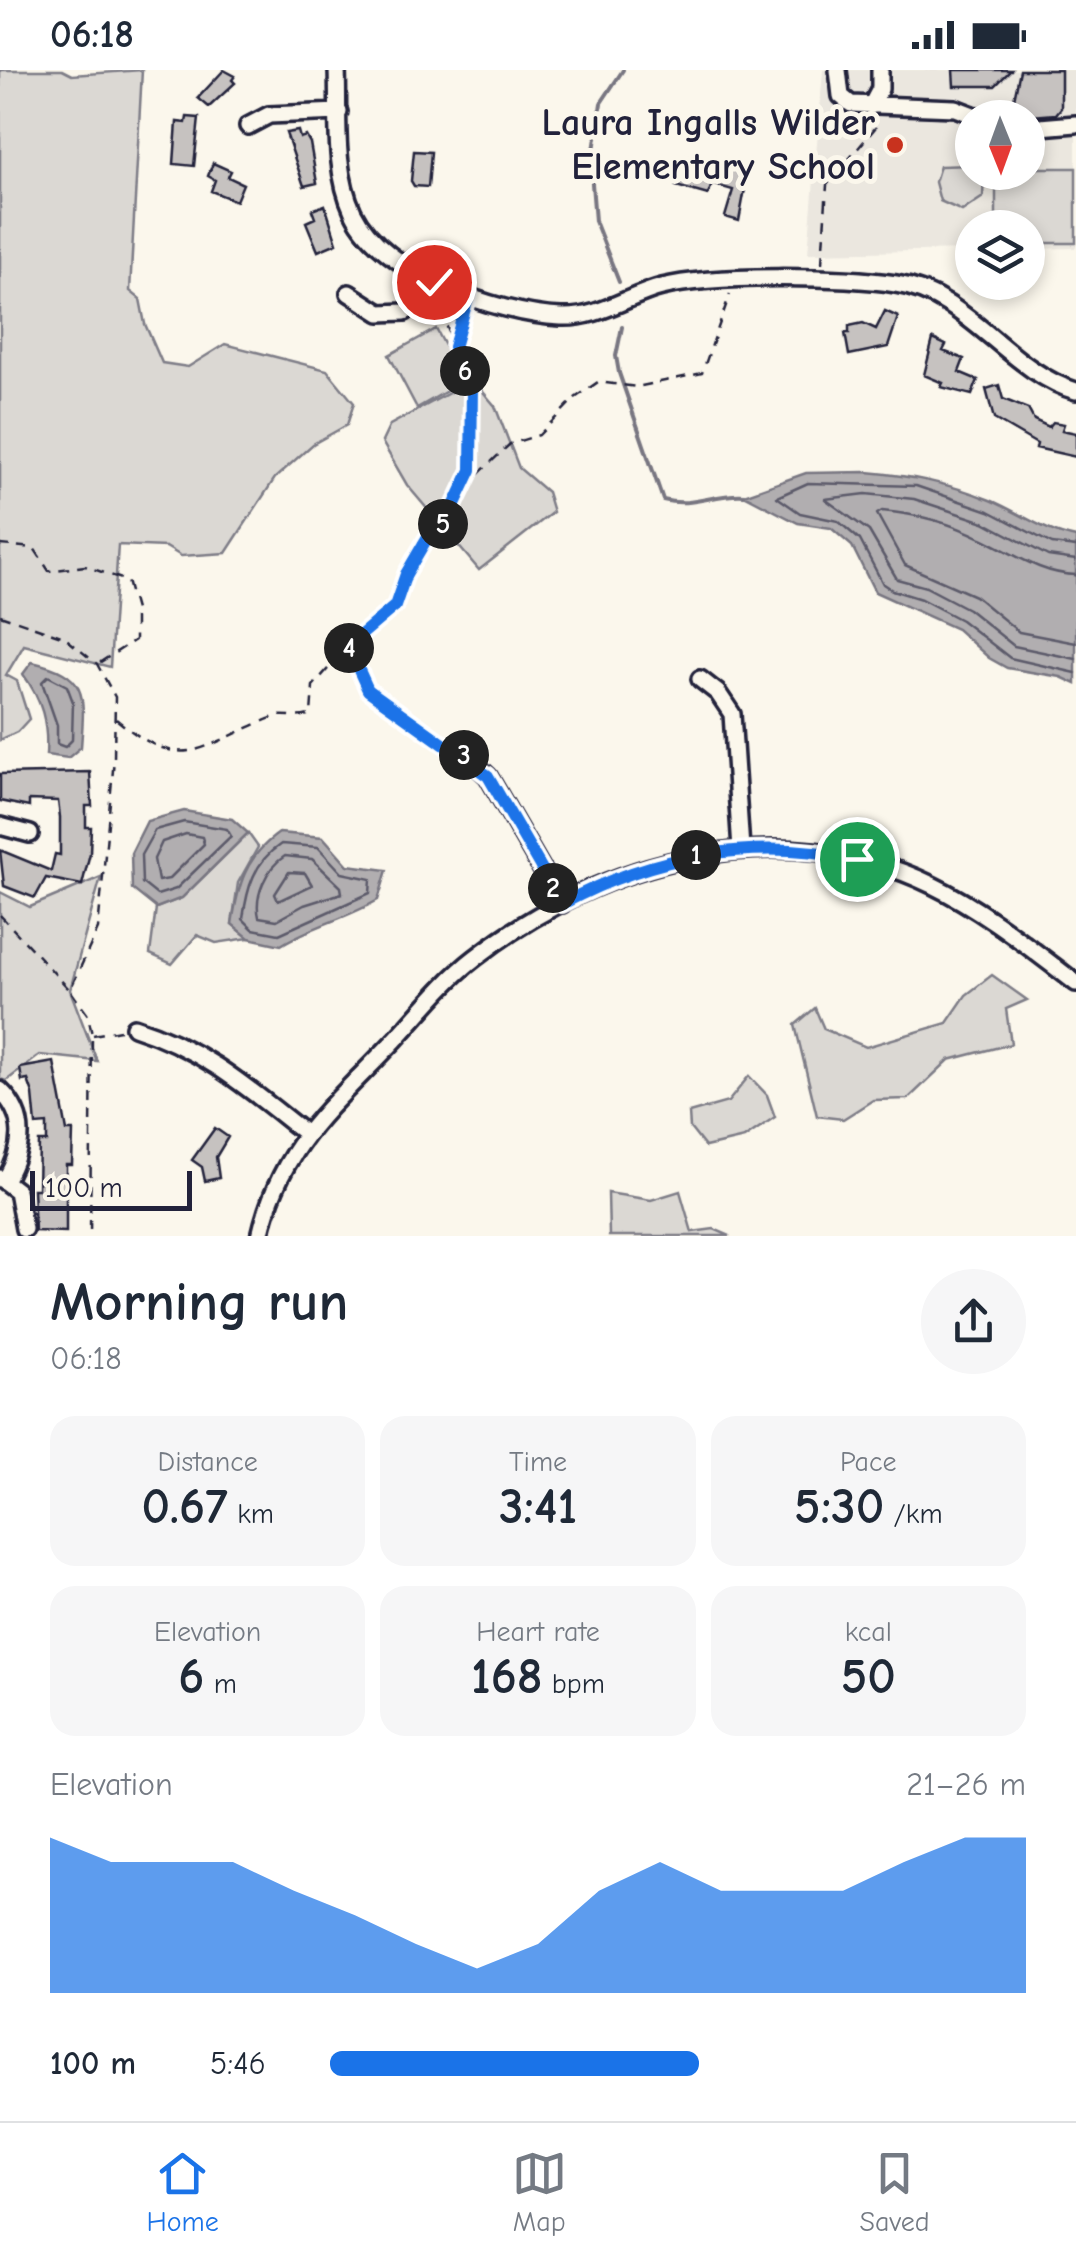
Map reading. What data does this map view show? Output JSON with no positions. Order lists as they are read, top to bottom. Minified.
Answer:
{"places":["Laura Ingalls Wilder Elementary School"],"scale_bar":"100 m","north":"bottom","page":{"status":"06:18","pins":["6","5","4","3","1","2"],"scale":"100 m","heading":["Morning run","06:18"],"stats":[["Distance","0.67 km"],["Time","3:41"],["Pace","5:30 /km"],["Elevation","6 m"],["Heart rate","168 bpm"],["kcal","50"]],"chart":["Elevation","21–26 m"],"list":[{"name":"100 m","note":"5:46"}],"tabs":["Home","Map","Saved"]}}
